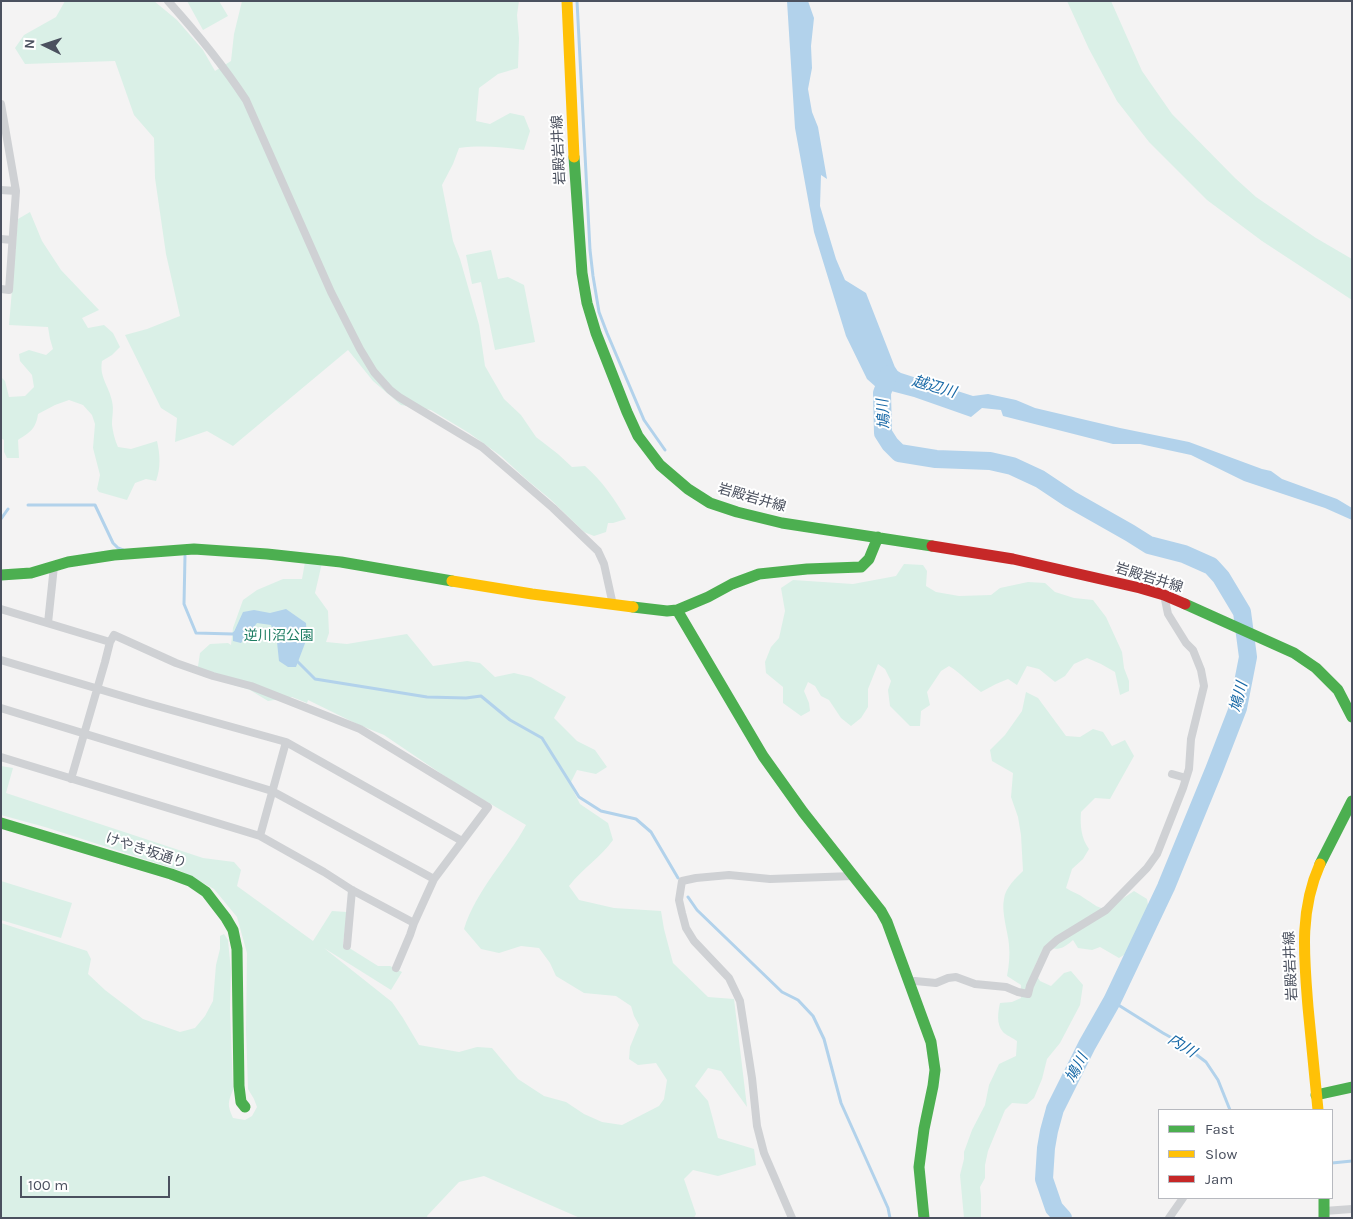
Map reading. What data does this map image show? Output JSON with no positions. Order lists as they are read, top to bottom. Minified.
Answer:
{"streets":{"street":["岩殿岩井線","けやき坂通り"]},"water":["越辺川","鳩川","内川"],"parks":["逆川沼公園"],"legend":["Fast","Slow","Jam"],"scale_bar":"100 m","north":"left"}
